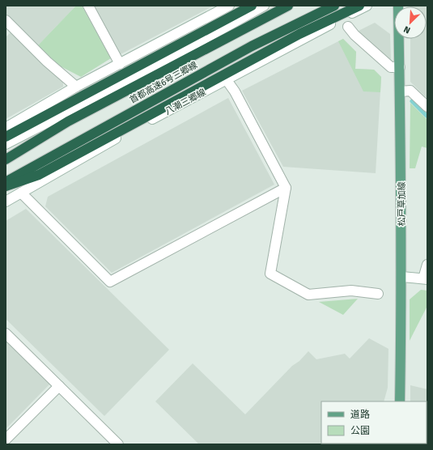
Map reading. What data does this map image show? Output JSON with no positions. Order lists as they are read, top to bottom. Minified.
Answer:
{"streets":{"highway":["首都高速6号三郷線"],"main road":["松戸草加線"],"street":["八潮三郷線"]},"legend":["道路","公園"],"north":"bottom left"}
